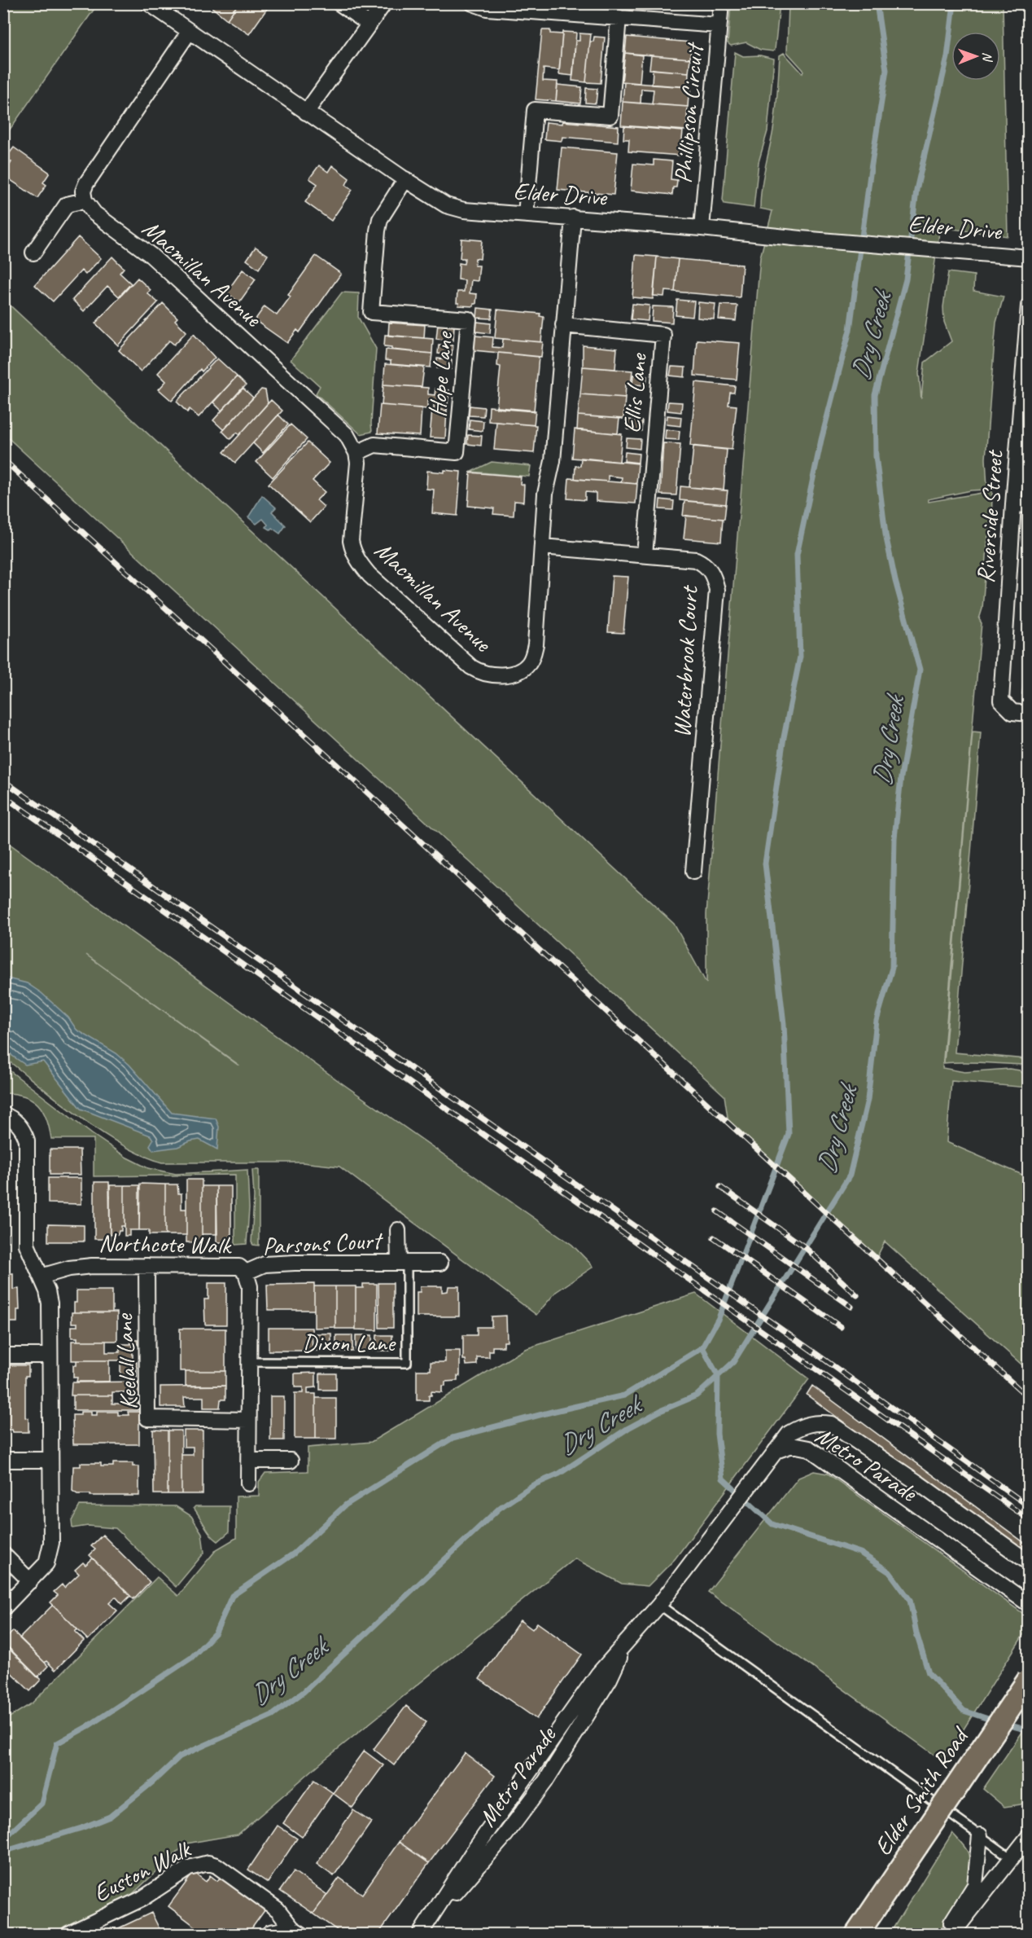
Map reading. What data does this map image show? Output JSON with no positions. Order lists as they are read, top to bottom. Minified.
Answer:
{"streets":{"main road":["Elder Smith Road"],"street":["Phillipson Circuit","Elder Drive","Macmillan Avenue","Hope Lane","Ellis Lane","Riverside Street","Waterbrook Court","Parsons Court","Northcote Walk","Keelall Lane","Metro Parade","Euston Walk"],"lane":["Dixon Lane"]},"crossings":[["Phillipson Circuit","Elder Drive"],["Elder Drive","Macmillan Avenue"],["Elder Drive","Hope Lane"],["Macmillan Avenue","Hope Lane"],["Macmillan Avenue","Ellis Lane"],["Macmillan Avenue","Waterbrook Court"],["Ellis Lane","Waterbrook Court"],["Parsons Court","Northcote Walk"],["Parsons Court","Dixon Lane"],["Northcote Walk","Dixon Lane"],["Northcote Walk","Keelall Lane"]],"water":["Dry Creek"],"north":"right"}
